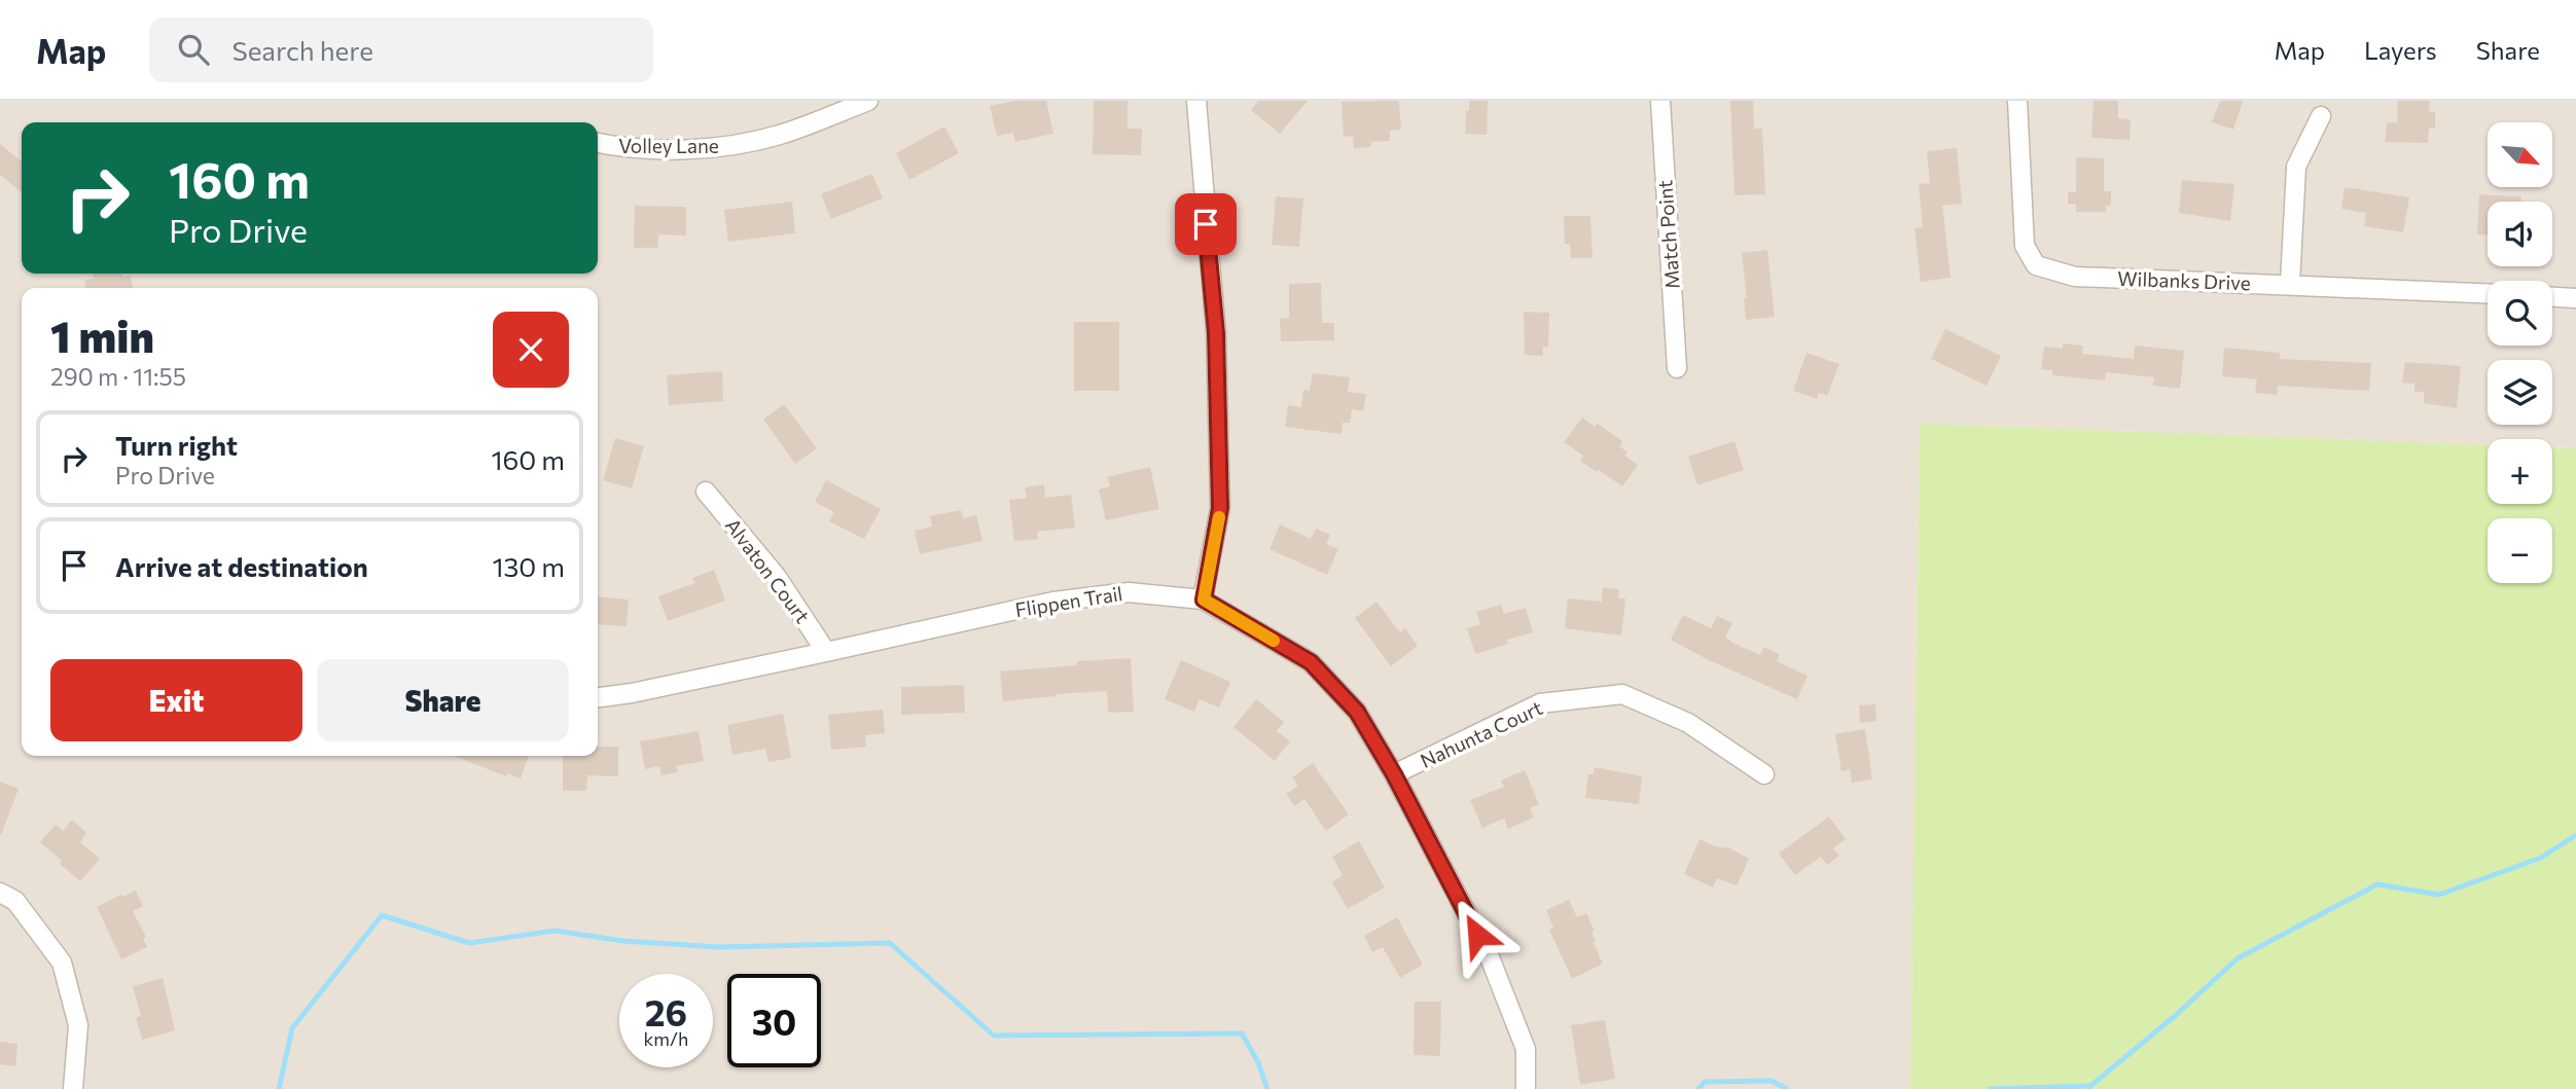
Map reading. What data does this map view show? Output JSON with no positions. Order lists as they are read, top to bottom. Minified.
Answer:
{"streets":{"street":["Volley Lane","Match Point","Wilbanks Drive","Alvaton Court","Flippen Trail","Nahunta Court"]},"crossings":[["Alvaton Court","Flippen Trail"],["Flippen Trail","Nahunta Court"]],"north":"bottom right","page":{"header":"Map","search":"Search here","nav":["Map","Layers","Share"],"map_buttons":["+","−"],"turn":["160 m","Pro Drive"],"heading":["1 min","290 m · 11:55"],"list":[{"name":"Turn right","note":"Pro Drive","value":"160 m"},{"name":"Arrive at destination","value":"130 m"}],"buttons":["Exit","Share"],"speed":"26 km/h","limit":"30"}}
